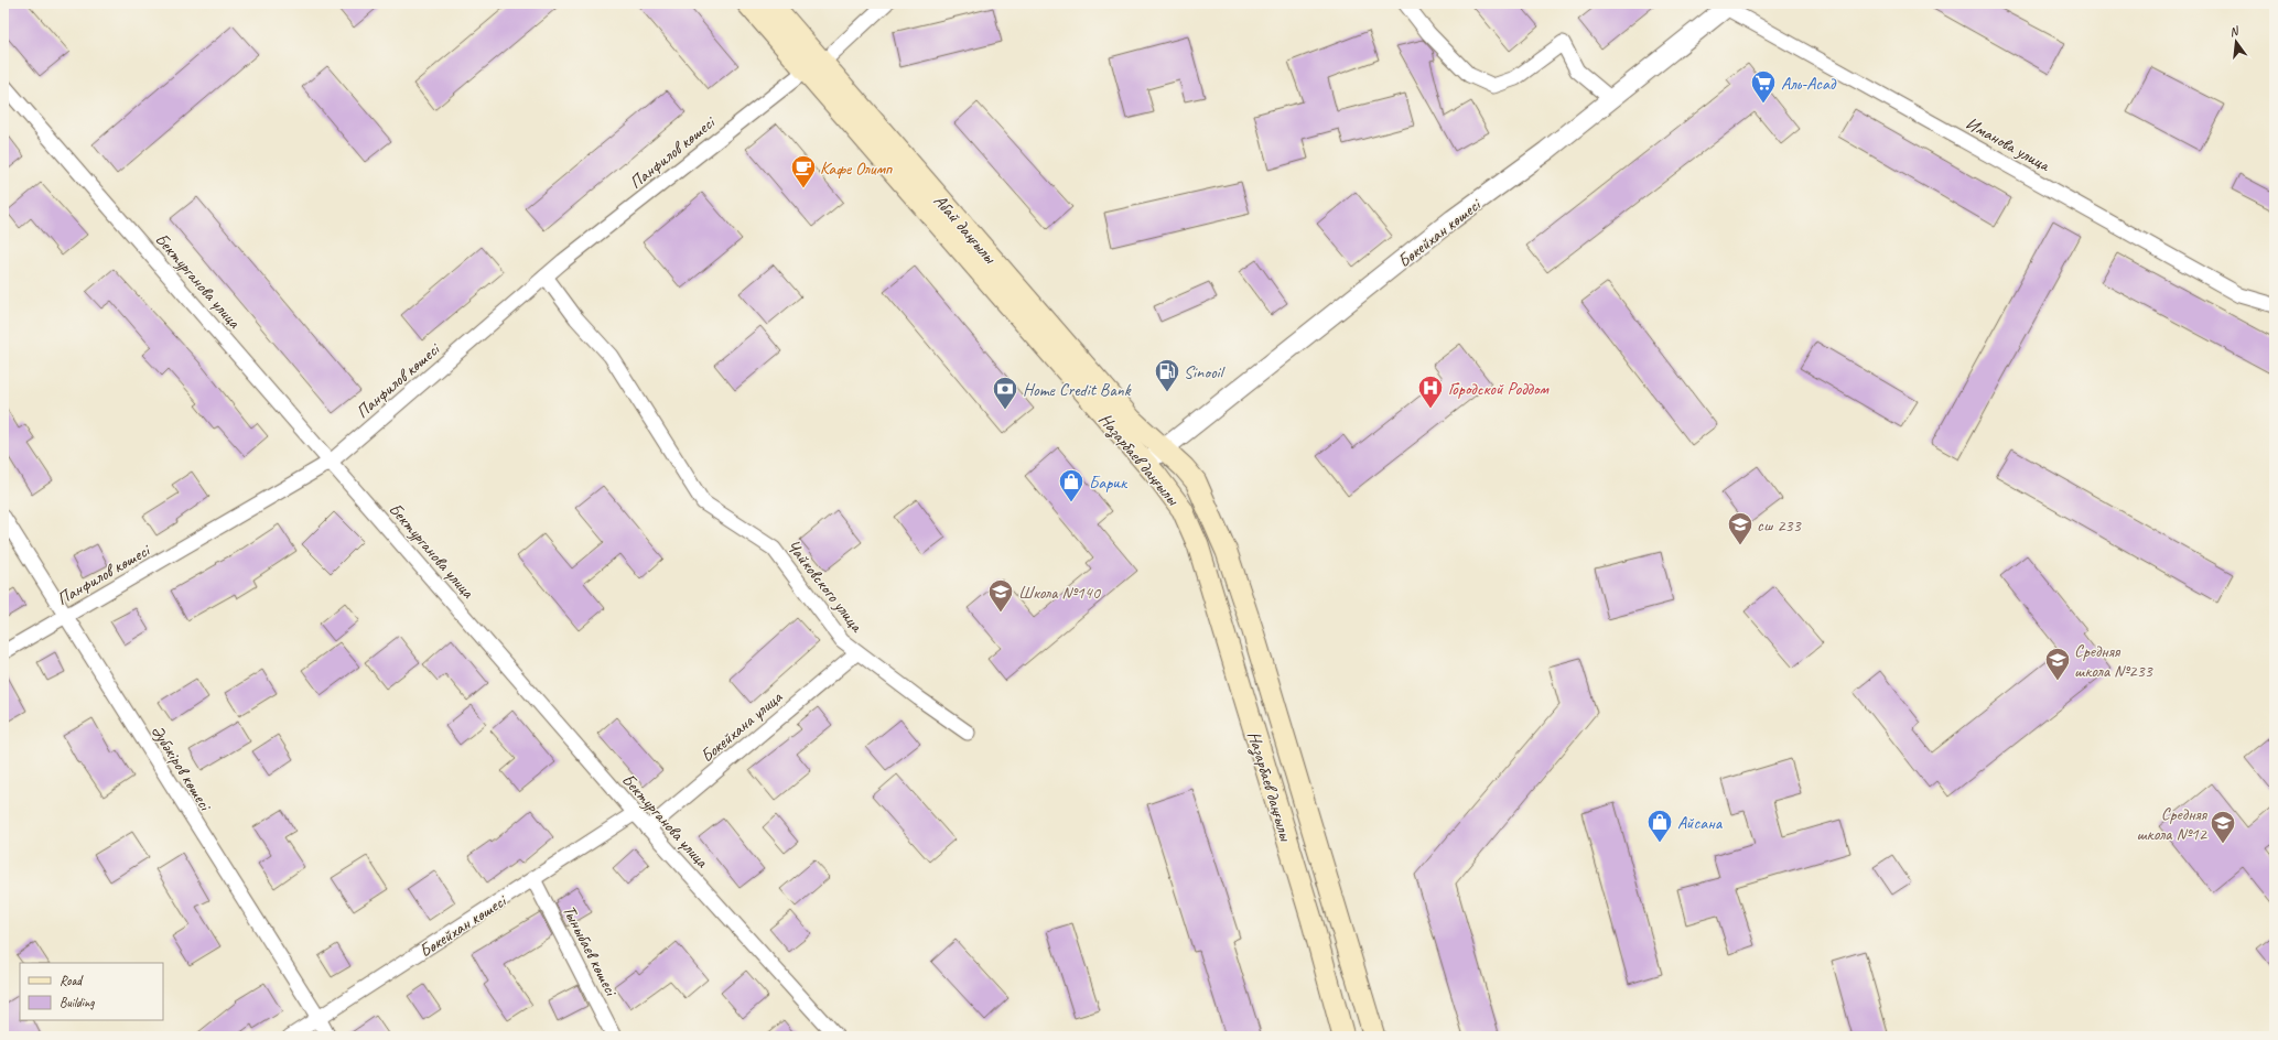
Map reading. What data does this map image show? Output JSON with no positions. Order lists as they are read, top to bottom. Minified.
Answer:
{"streets":{"main road":["Абай даңғылы","Назарбаев даңғылы"],"street":["Иманова улица","Панфилов көшесі","Бөкейхан көшесі","Бектурганова улица","Чайковского улица","Бокейхана улица","Әубәкіров көшесі","Тыныбаев көшесі"]},"crossings":[["Иманова улица","Бөкейхан көшесі"],["Панфилов көшесі","Абай даңғылы"],["Панфилов көшесі","Бектурганова улица"],["Панфилов көшесі","Назарбаев даңғылы"],["Панфилов көшесі","Чайковского улица"],["Панфилов көшесі","Әубәкіров көшесі"],["Абай даңғылы","Бөкейхан көшесі"],["Абай даңғылы","Назарбаев даңғылы"],["Бөкейхан көшесі","Бектурганова улица"],["Бөкейхан көшесі","Назарбаев даңғылы"],["Бөкейхан көшесі","Әубәкіров көшесі"],["Бөкейхан көшесі","Тыныбаев көшесі"],["Бектурганова улица","Бокейхана улица"],["Чайковского улица","Бокейхана улица"]],"places":{"supermarket":["Аль-Асад"],"cafe":["Кафе Олимп"],"fuel station":["Sinooil"],"hospital":["Городской Роддом"],"bank":["Home Credit Bank"],"shop":["Барик","Айсана"],"school or university":["сш 233","Школа №140","Средняя школа №233","Средняя школа №12"]},"legend":["Road","Building"],"north":"top"}
